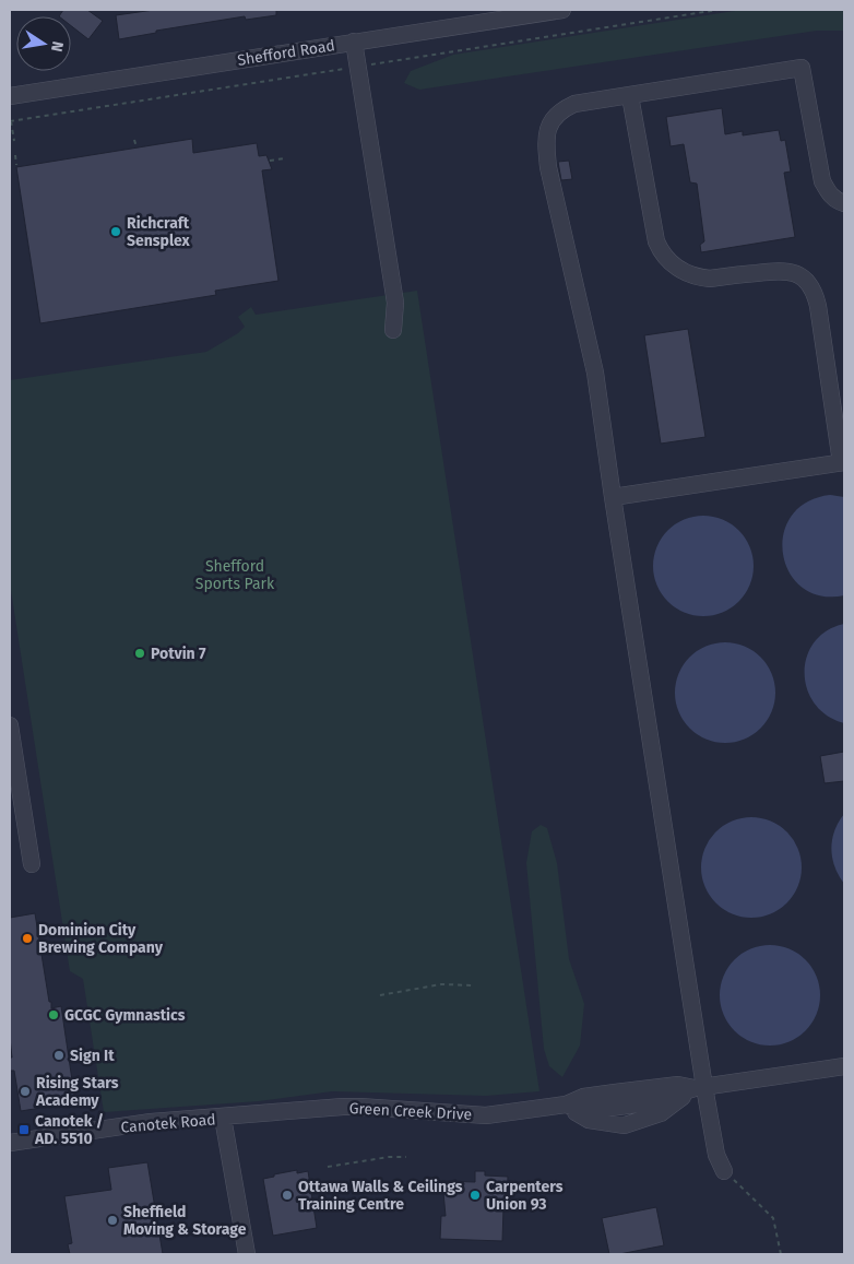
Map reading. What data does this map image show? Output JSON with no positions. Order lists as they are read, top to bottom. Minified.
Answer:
{"streets":{"street":["Shefford Road","Green Creek Drive","Canotek Road"]},"crossings":[["Green Creek Drive","Canotek Road"]],"parks":["Shefford Sports Park"],"places":{"other":["Richcraft Sensplex","Potvin 7","Dominion City Brewing Company","GCGC Gymnastics","Sign It","Rising Stars Academy","Ottawa Walls & Ceilings Training Centre","Carpenters Union 93","Sheffield Moving & Storage"],"transit":["Canotek / AD. 5510"]},"north":"right"}
